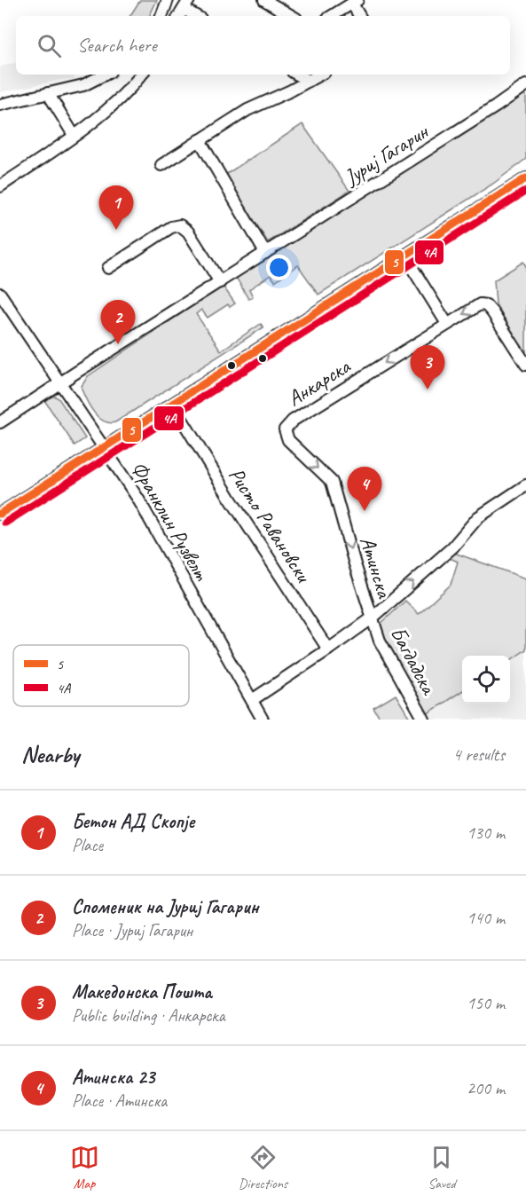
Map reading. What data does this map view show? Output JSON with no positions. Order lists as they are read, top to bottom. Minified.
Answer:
{"streets":{"street":["Јуриј Гагарин","Анкарска","Франклин Рузвелт","Ристо Равановски","Атинска","Багдадска"]},"crossings":[["Јуриј Гагарин","Франклин Рузвелт"],["Анкарска","Атинска"],["Атинска","Багдадска"]],"one_way":["Атинска"],"lines":["transit line 5","transit line 4A"],"legend":["5","4A"],"page":{"search":"Search here","pins":["1","2","3","4"],"heading":["Nearby","4 results"],"list":[{"mark":"1","name":"Бетон АД Скопје","note":"Place","value":"130 m"},{"mark":"2","name":"Споменик на Јуриј Гагарин","note":"Place · Јуриј Гагарин","value":"140 m"},{"mark":"3","name":"Македонска Пошта","note":"Public building · Анкарска","value":"150 m"},{"mark":"4","name":"Атинска 23","note":"Place · Атинска","value":"200 m"}],"nav":["Map","Directions","Saved"]}}
